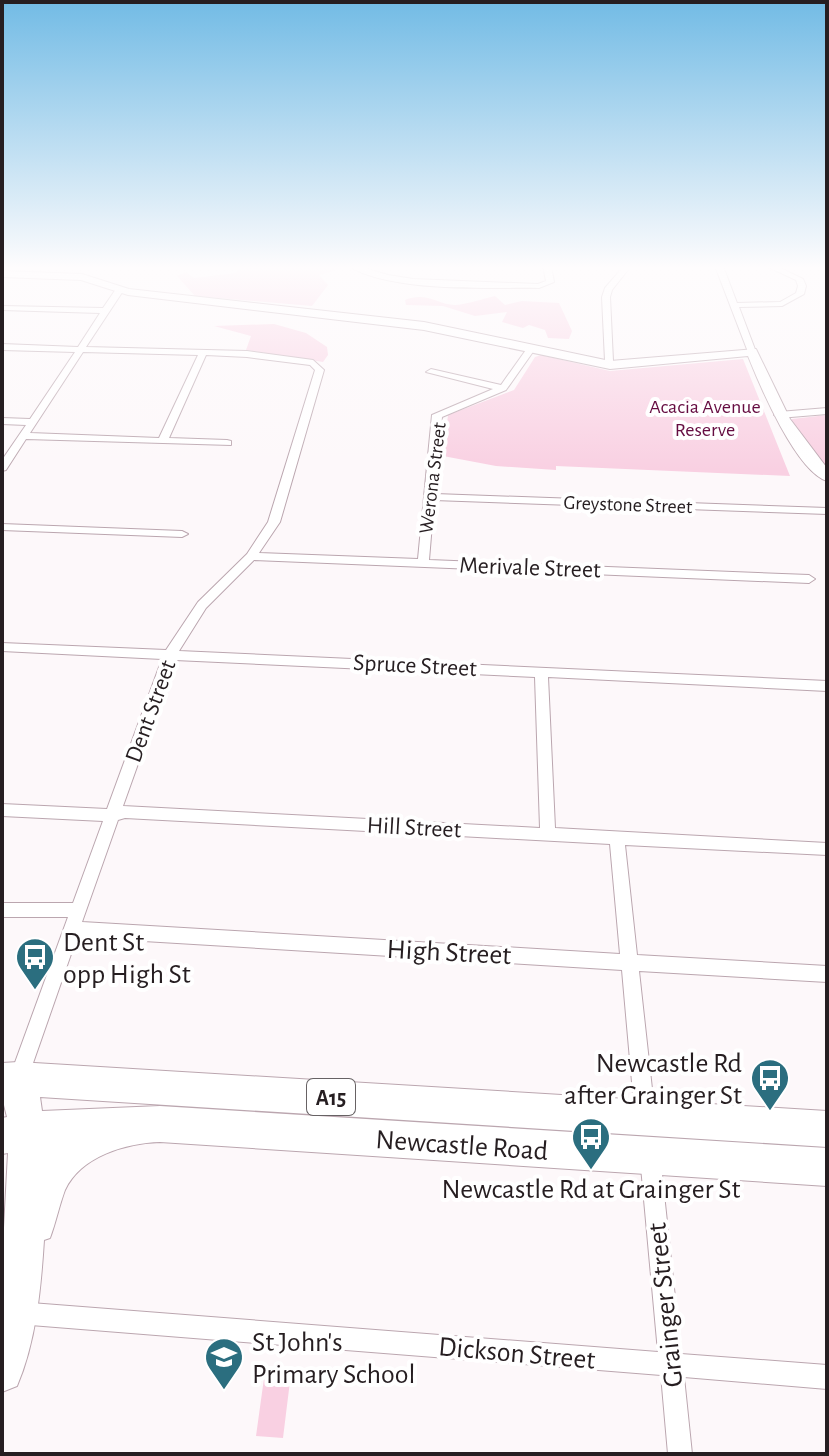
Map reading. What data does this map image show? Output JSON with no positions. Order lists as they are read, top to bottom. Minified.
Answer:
{"streets":{"highway":["A15","Newcastle Road"],"street":["Werona Street","Greystone Street","Merivale Street","Spruce Street","Dent Street","Hill Street","High Street","Grainger Street","Dickson Street"]},"crossings":[["Werona Street","Greystone Street"],["Werona Street","Merivale Street"],["Merivale Street","Dent Street"],["Spruce Street","Dent Street"],["Dent Street","Hill Street"],["Dent Street","High Street"],["Dent Street","Newcastle Road"],["Newcastle Road","Grainger Street"],["Grainger Street","Dickson Street"]],"parks":["Acacia Avenue Reserve"],"places":{"bus stop":["Dent St opp High St","Newcastle Rd after Grainger St","Newcastle Rd at Grainger St"],"school or university":["St John's Primary School"]}}
